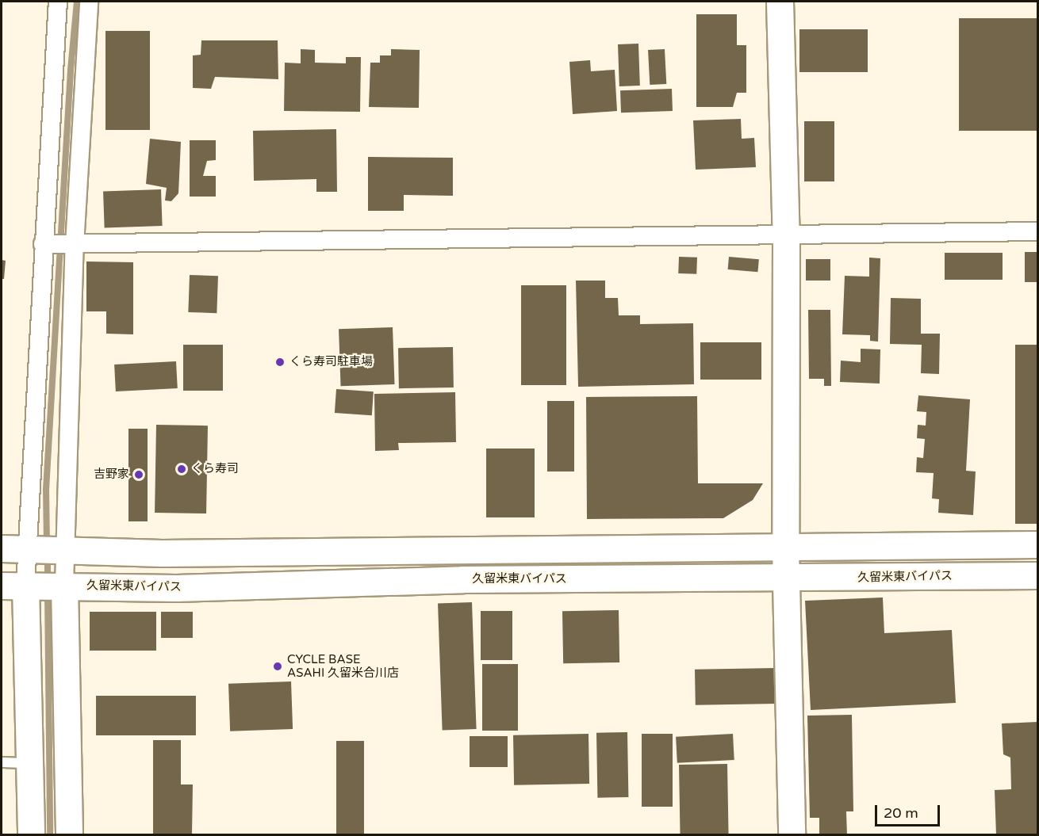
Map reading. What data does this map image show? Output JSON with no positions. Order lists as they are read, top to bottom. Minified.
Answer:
{"streets":{"main road":["久留米東バイパス"]},"places":["くら寿司駐車場","くら寿司","吉野家","CYCLE BASE ASAHI 久留米合川店"],"scale_bar":"20 m"}
